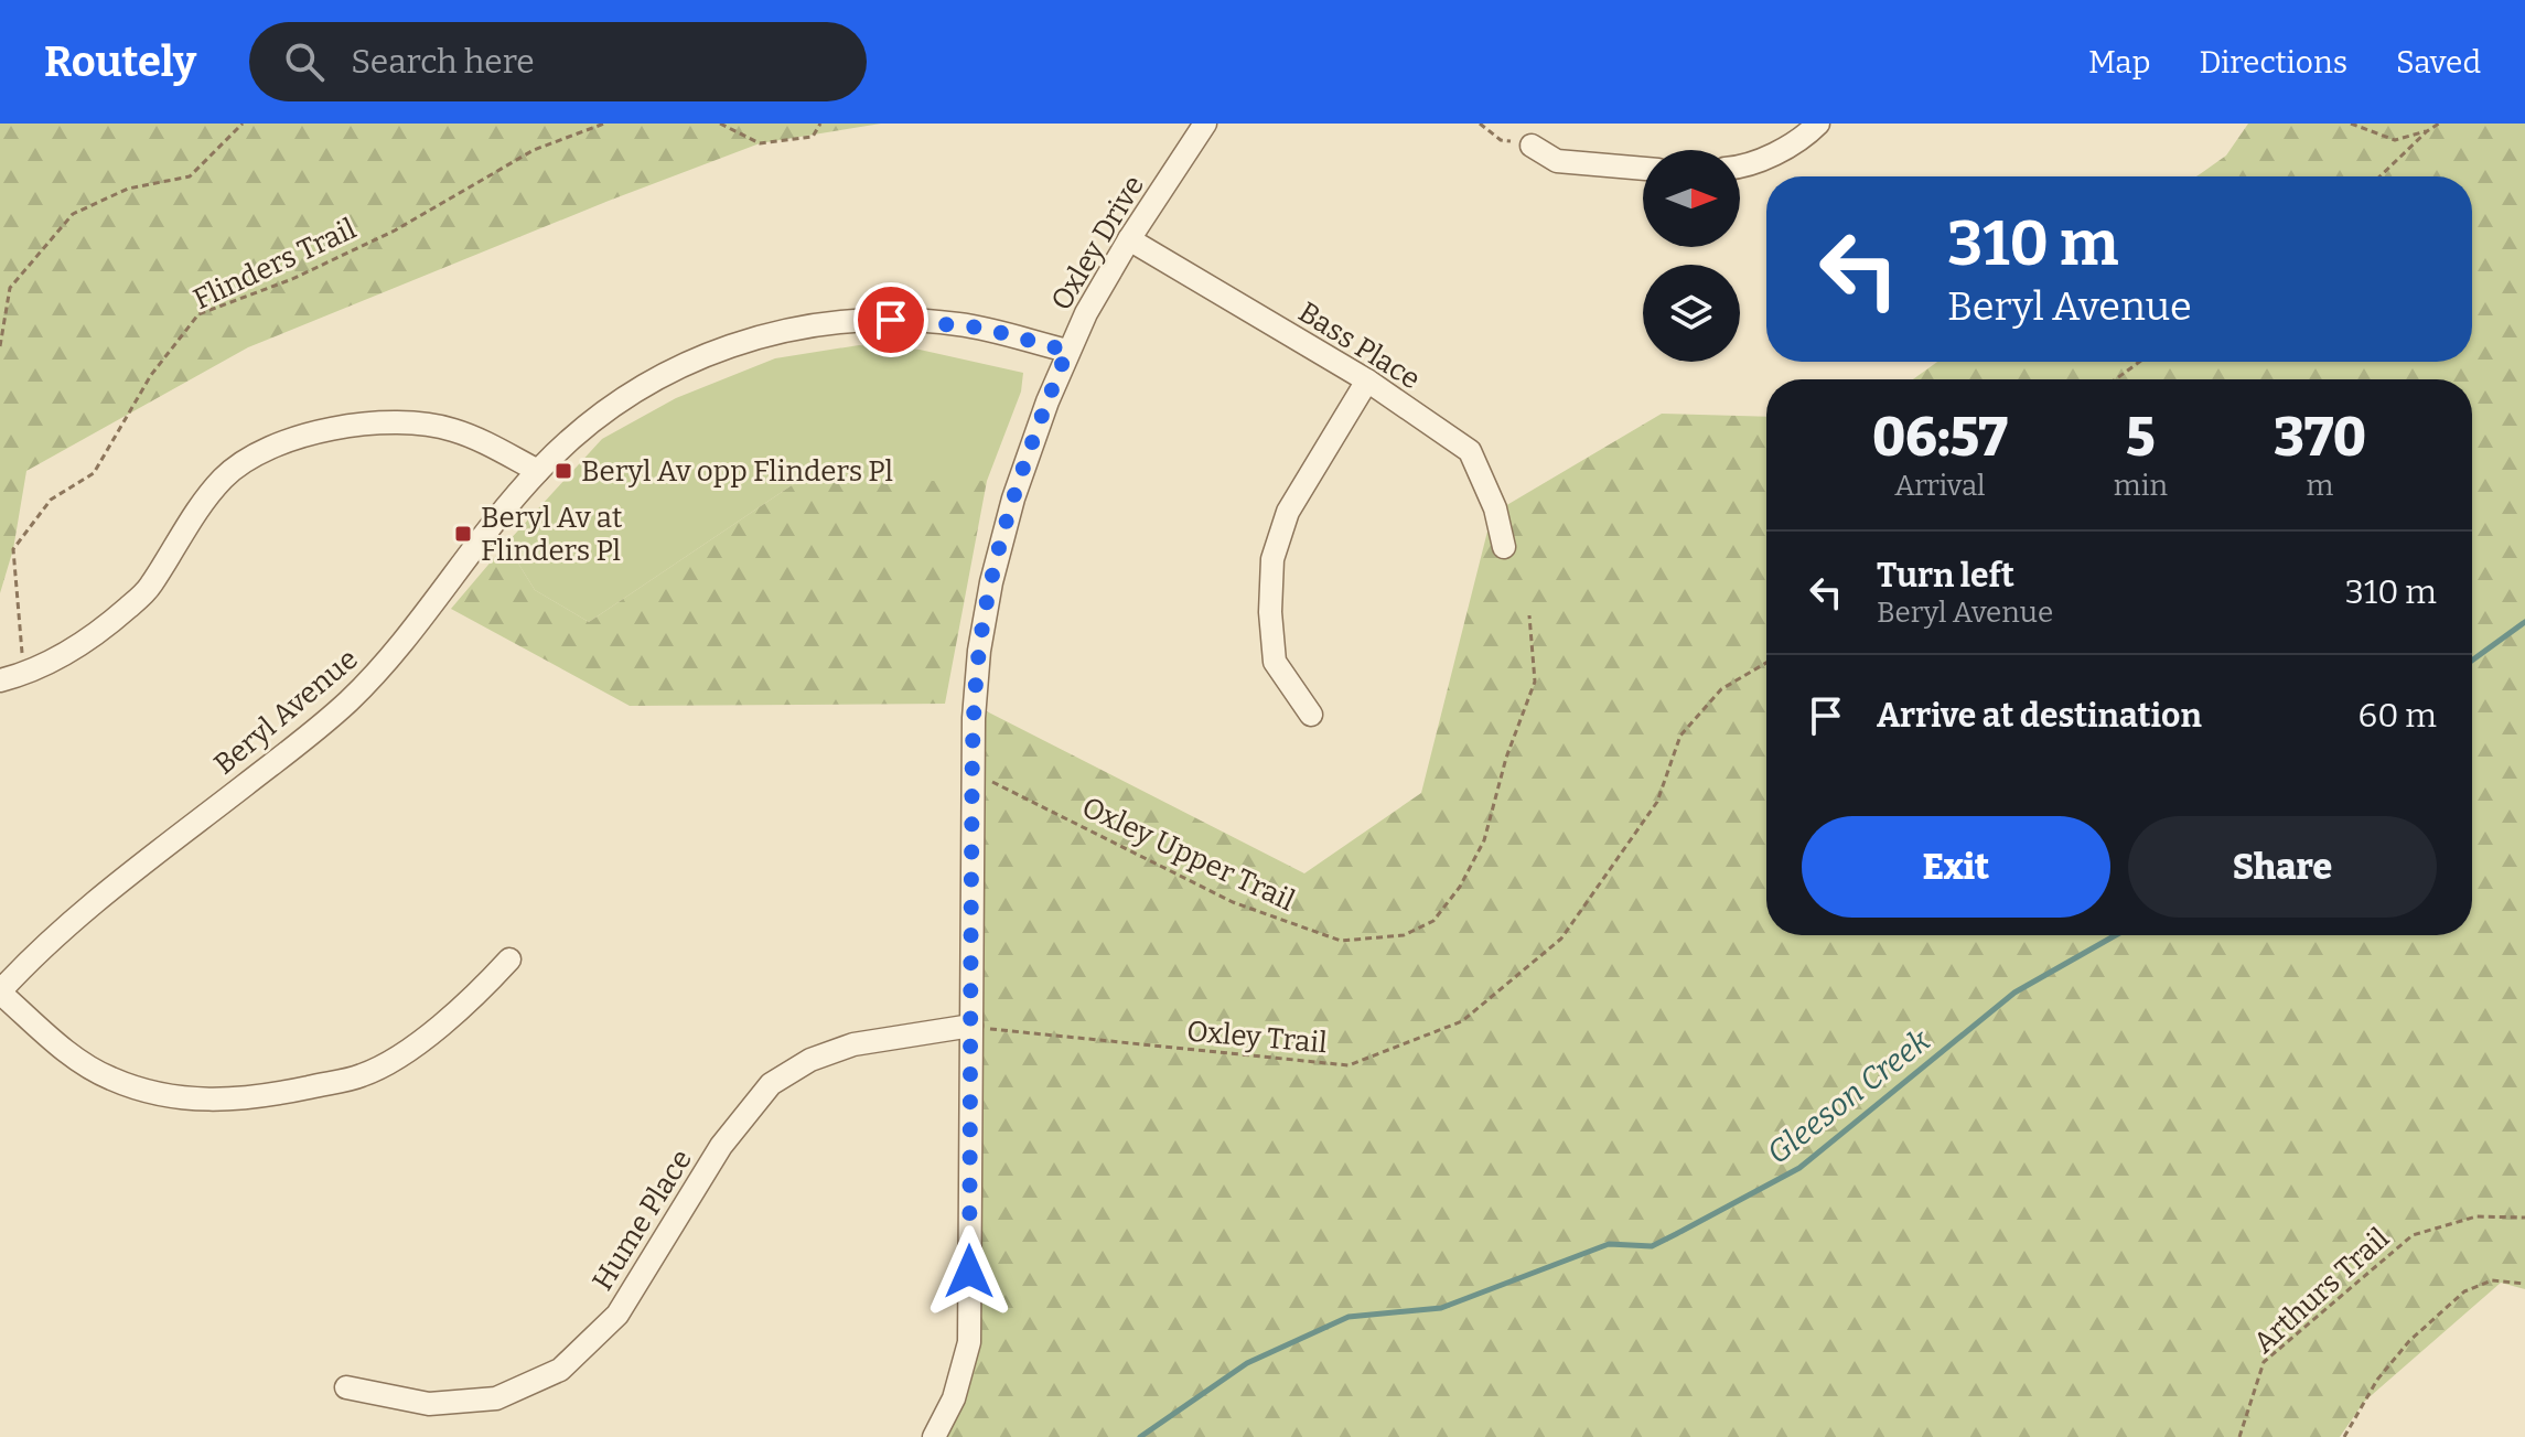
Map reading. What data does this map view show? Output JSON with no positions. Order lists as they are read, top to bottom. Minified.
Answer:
{"streets":{"street":["Oxley Drive","Bass Place","Beryl Avenue","Hume Place"],"path":["Flinders Trail","Oxley Upper Trail","Oxley Trail","Arthurs Trail"]},"crossings":[["Oxley Drive","Bass Place"],["Oxley Drive","Beryl Avenue"],["Oxley Drive","Oxley Upper Trail"],["Oxley Drive","Oxley Trail"],["Oxley Drive","Hume Place"],["Oxley Trail","Hume Place"]],"water":["Gleeson Creek"],"places":{"transit":["Beryl Av opp Flinders Pl","Beryl Av at Flinders Pl"]},"north":"right","page":{"header":"Routely","search":"Search here","nav":["Map","Directions","Saved"],"turn":["310 m","Beryl Avenue"],"eta":["06:57","Arrival","5","min","370","m"],"list":[{"name":"Turn left","note":"Beryl Avenue","value":"310 m"},{"name":"Arrive at destination","value":"60 m"}],"buttons":["Exit","Share"]}}
